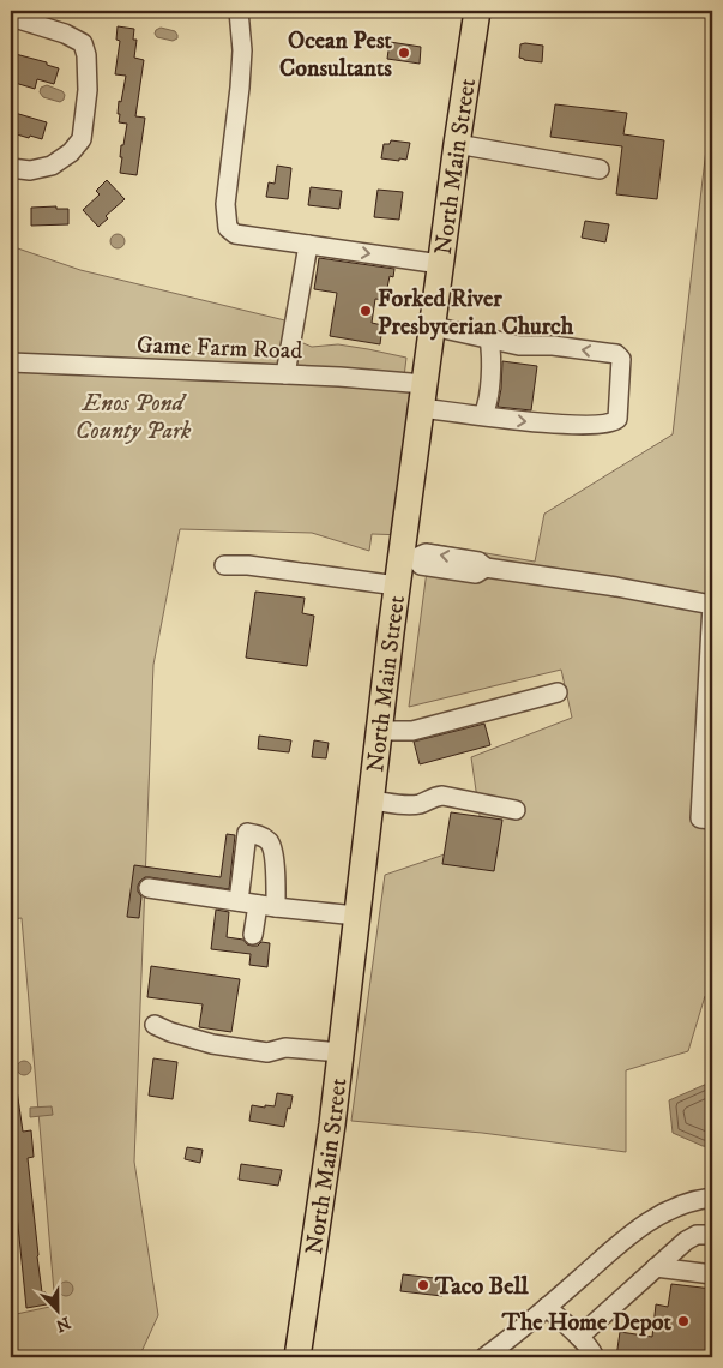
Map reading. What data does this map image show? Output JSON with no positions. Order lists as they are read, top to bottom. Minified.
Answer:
{"streets":{"highway":["North Main Street"],"street":["Game Farm Road"]},"crossings":[["North Main Street","Game Farm Road"]],"parks":["Enos Pond County Park"],"places":["Ocean Pest Consultants","Forked River Presbyterian Church","Taco Bell","The Home Depot"],"north":"bottom"}
